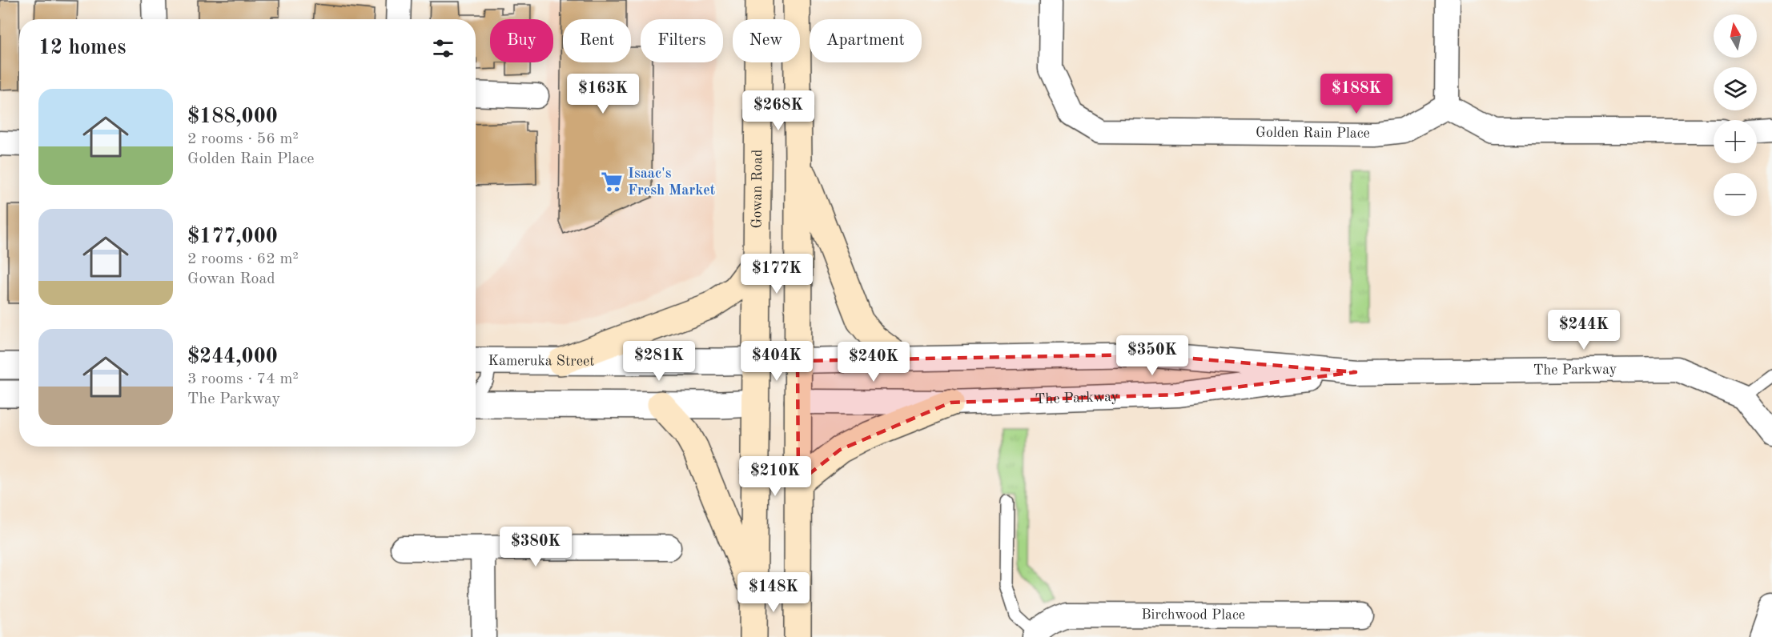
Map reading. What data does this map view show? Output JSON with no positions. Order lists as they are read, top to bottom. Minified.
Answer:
{"streets":{"main road":["Gowan Road"],"street":["Golden Rain Place","Kameruka Street","The Parkway","Birchwood Place"]},"crossings":[["Gowan Road","Kameruka Street"]],"places":{"supermarket":["Isaac's Fresh Market"]},"north":"top","page":{"map_buttons":["+","−"],"chip":["Buy","Rent","Filters","New","Apartment"],"heading":"12 homes","price":["$163K","$188K","$268K","$177K","$244K","$350K","$281K","$404K","$240K","$210K","$380K","$148K"],"list":[{"name":"$188,000","note":"2 rooms · 56 m² · Golden Rain Place"},{"name":"$177,000","note":"2 rooms · 62 m² · Gowan Road"},{"name":"$244,000","note":"3 rooms · 74 m² · The Parkway"}]}}
